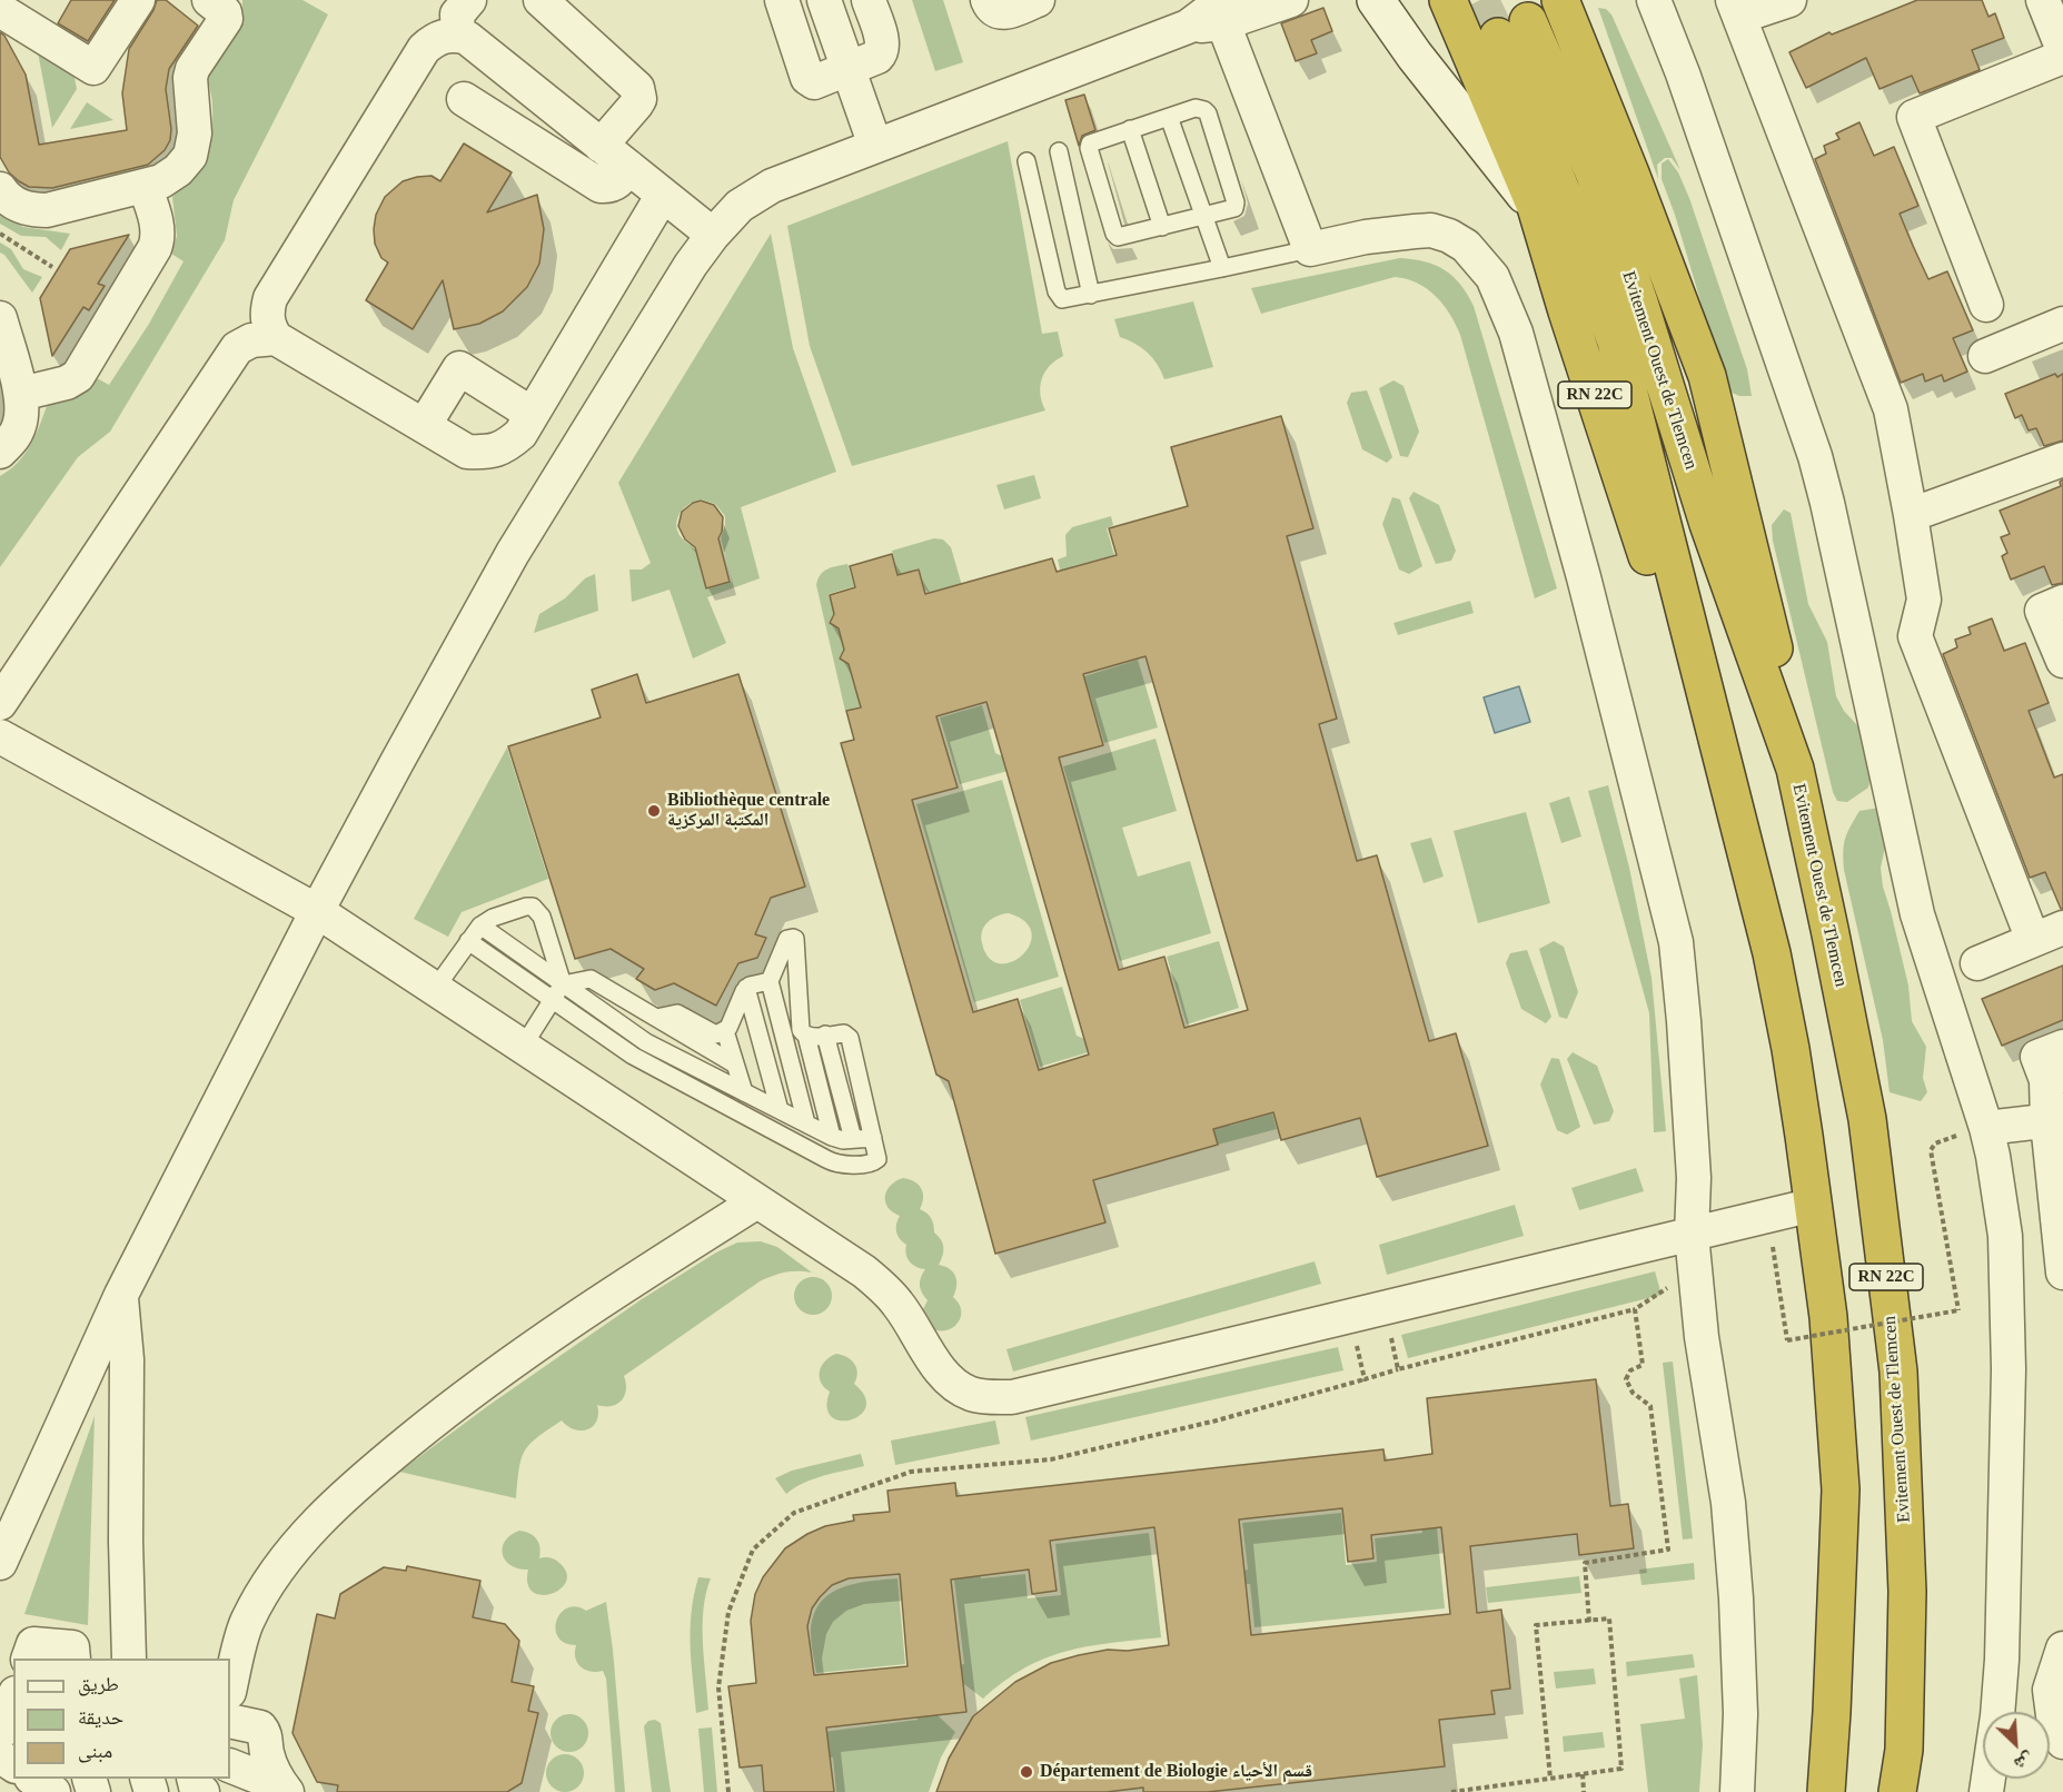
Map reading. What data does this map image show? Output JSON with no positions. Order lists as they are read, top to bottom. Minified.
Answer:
{"streets":{"highway":["Evitement Ouest de Tlemcen","RN 22C"]},"crossings":[["Evitement Ouest de Tlemcen","RN 22C"]],"places":["Bibliothèque centrale المكتبة المركزية","Département de Biologie قسم الأحياء"],"legend":["طريق","حديقة","مبنى"],"north":"bottom right"}
